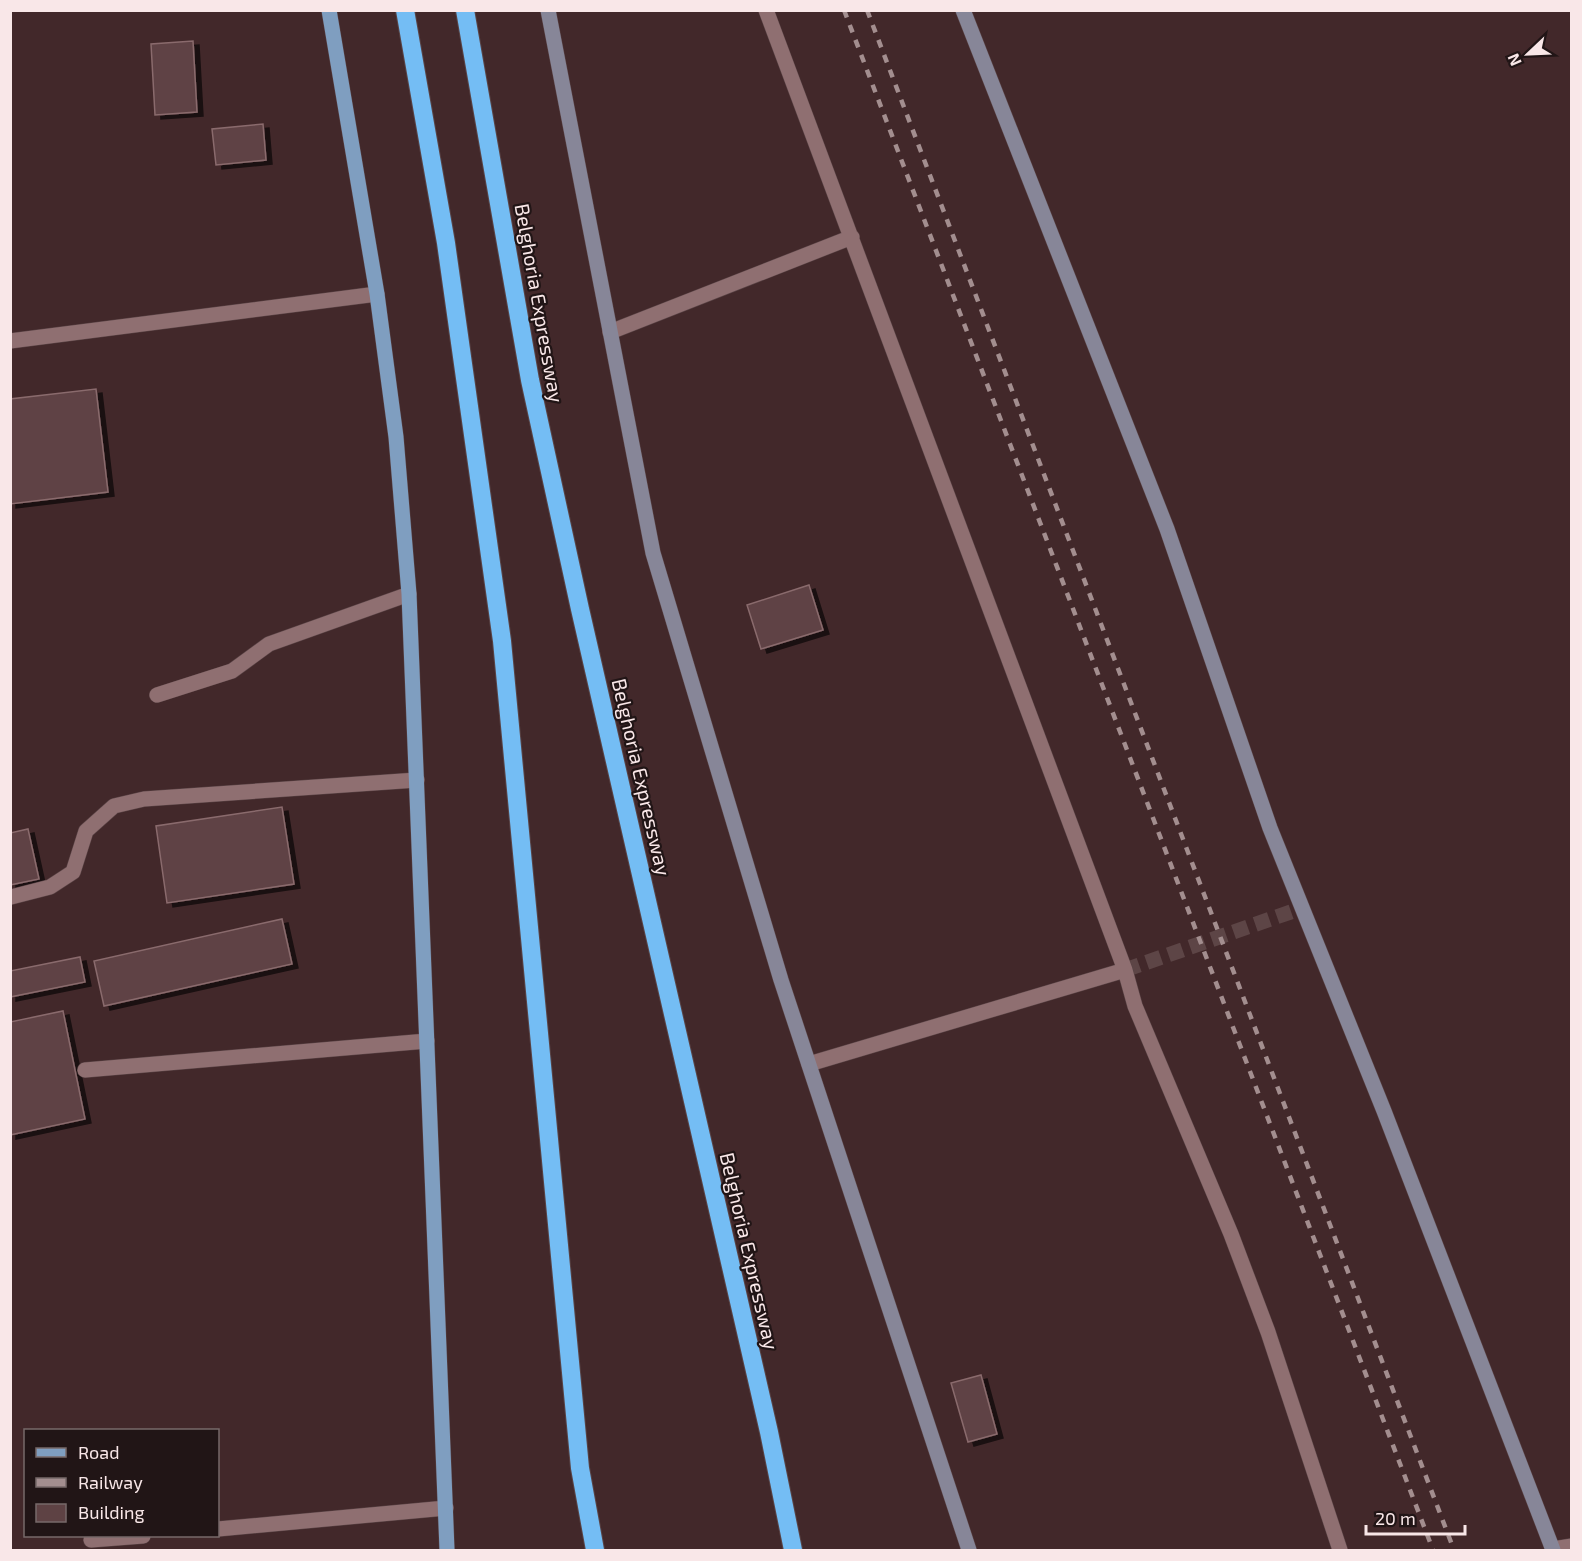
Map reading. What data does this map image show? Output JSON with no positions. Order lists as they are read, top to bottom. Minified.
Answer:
{"streets":{"highway":["Belghoria Expressway"]},"legend":["Road","Railway","Building"],"scale_bar":"20 m","north":"bottom left"}
